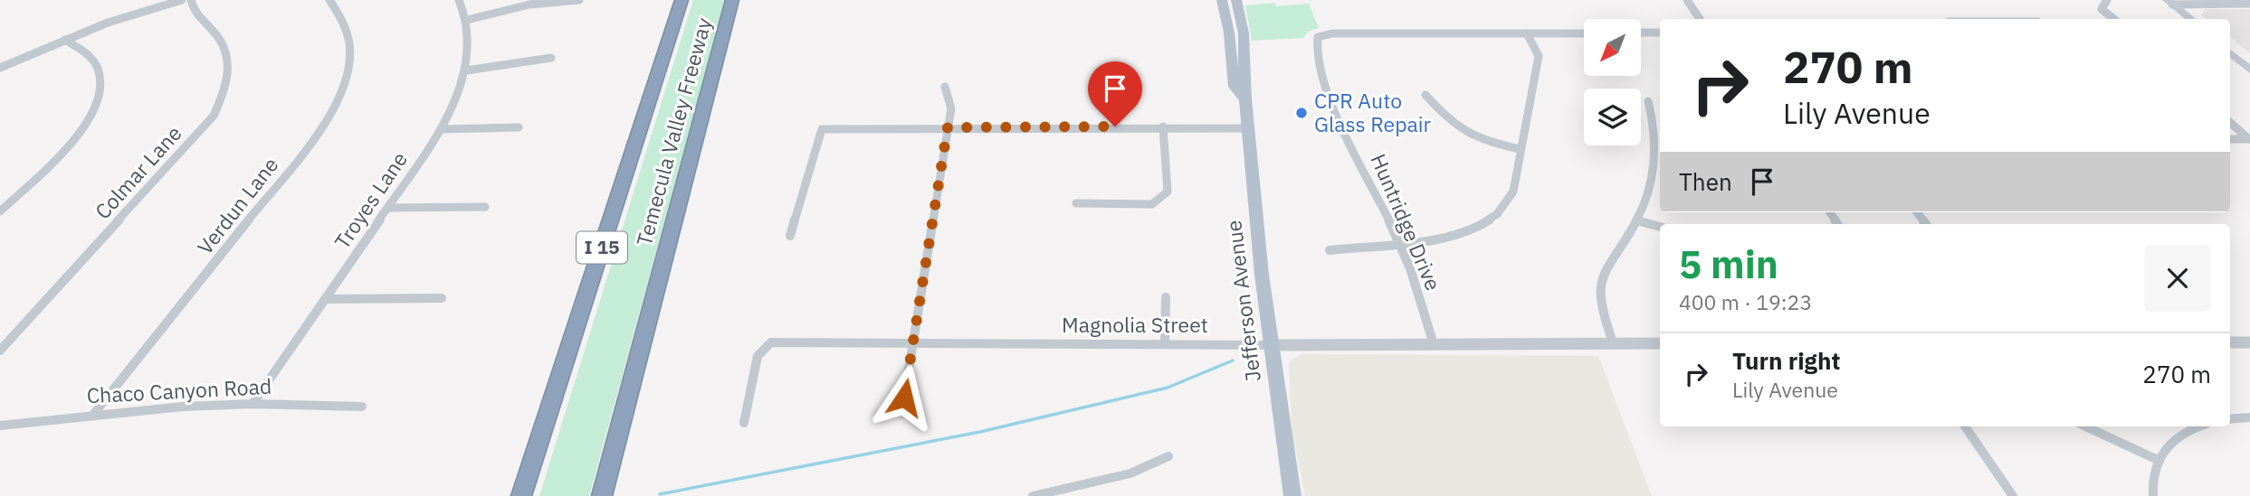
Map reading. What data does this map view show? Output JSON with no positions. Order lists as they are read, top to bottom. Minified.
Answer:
{"streets":{"highway":["Temecula Valley Freeway","I 15"],"main road":["Jefferson Avenue"],"street":["Colmar Lane","Troyes Lane","Verdun Lane","Huntridge Drive","Magnolia Street","Chaco Canyon Road"]},"crossings":[["Troyes Lane","Chaco Canyon Road"],["Verdun Lane","Chaco Canyon Road"],["Huntridge Drive","Magnolia Street"],["Jefferson Avenue","Magnolia Street"]],"places":["CPR Auto Glass Repair"],"north":"bottom left","page":{"turn":["270 m","Lily Avenue"],"then":"Then","heading":["5 min","400 m · 19:23"],"list":[{"name":"Turn right","note":"Lily Avenue","value":"270 m"}]}}
